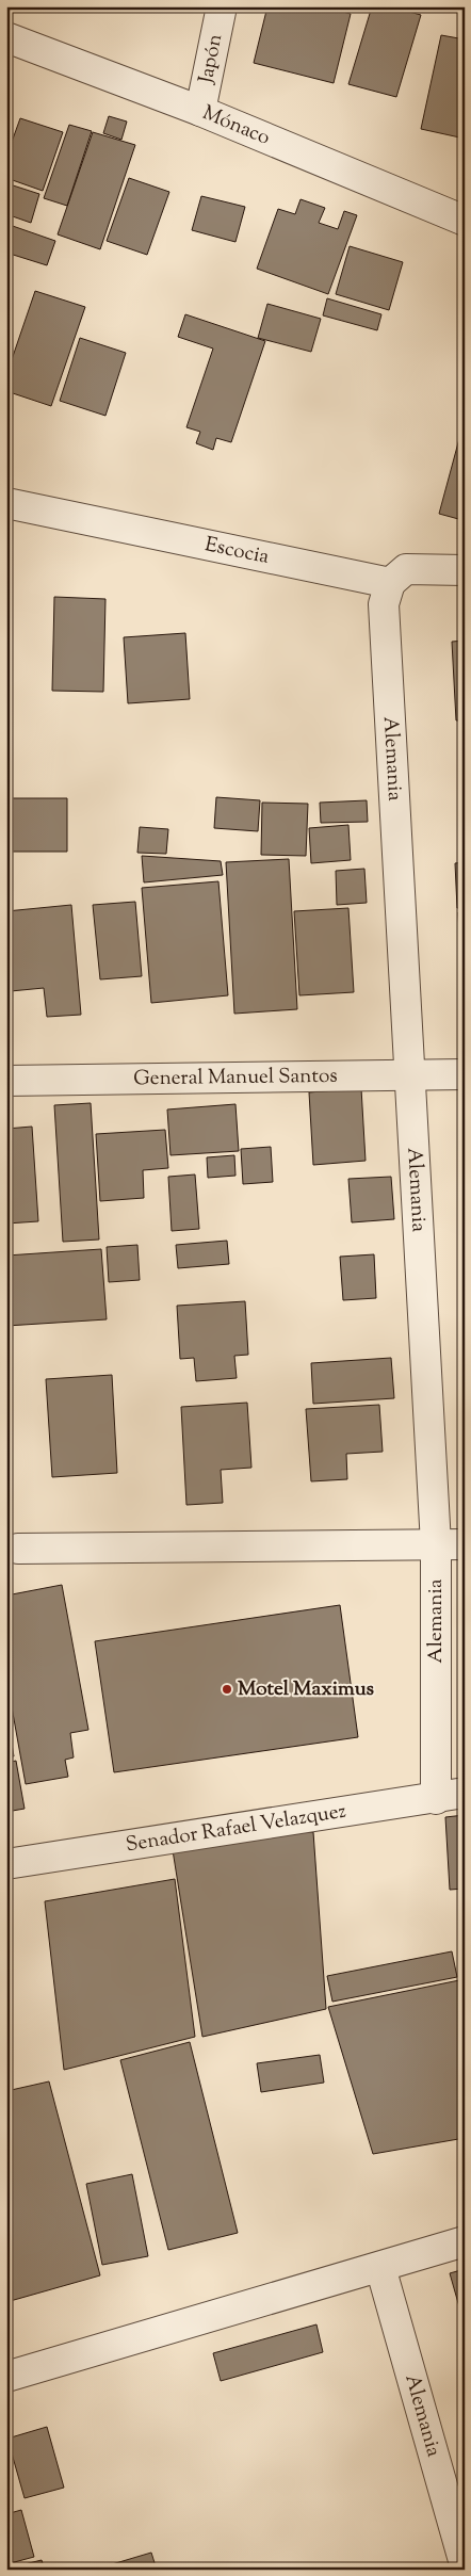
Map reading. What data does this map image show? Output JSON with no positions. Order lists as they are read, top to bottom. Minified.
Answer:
{"streets":{"street":["Japón","Mónaco","Escocia","Alemania","General Manuel Santos","Senador Rafael Velazquez"]},"crossings":[["Japón","Mónaco"],["Escocia","Alemania"],["Alemania","General Manuel Santos"],["Alemania","Senador Rafael Velazquez"]],"places":["Motel Maximus"]}
